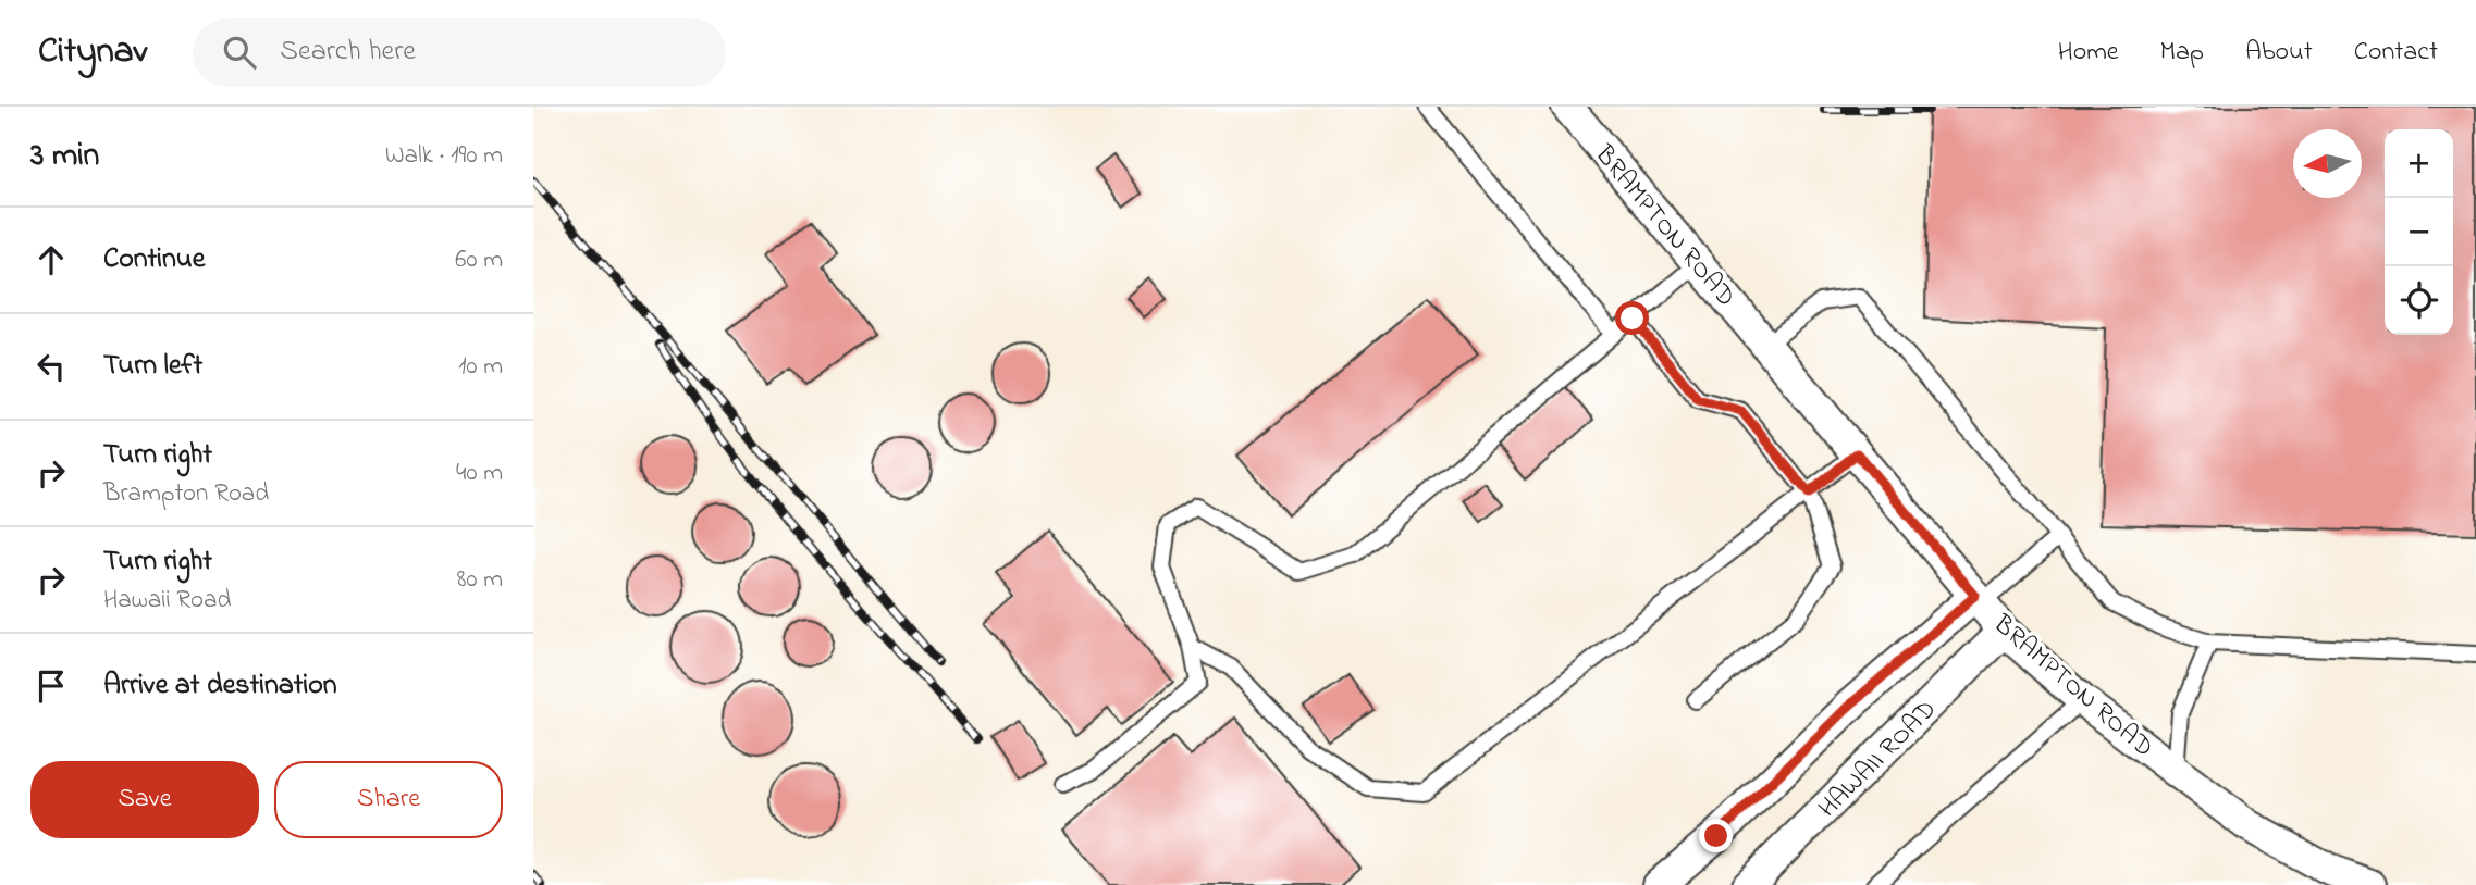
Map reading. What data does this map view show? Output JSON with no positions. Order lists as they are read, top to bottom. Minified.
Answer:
{"streets":{"street":["BRAMPTON ROAD","HAWAII ROAD"]},"crossings":[["BRAMPTON ROAD","HAWAII ROAD"]],"north":"left","page":{"header":"Citynav","search":"Search here","nav":["Home","Map","About","Contact"],"heading":["3 min","Walk · 190 m"],"map_buttons":["+","−"],"list":[["Continue","60 m"],["Turn left","10 m"],["Turn right","Brampton Road","40 m"],["Turn right","Hawaii Road","80 m"],"Arrive at destination"],"buttons":["Save","Share"]}}
